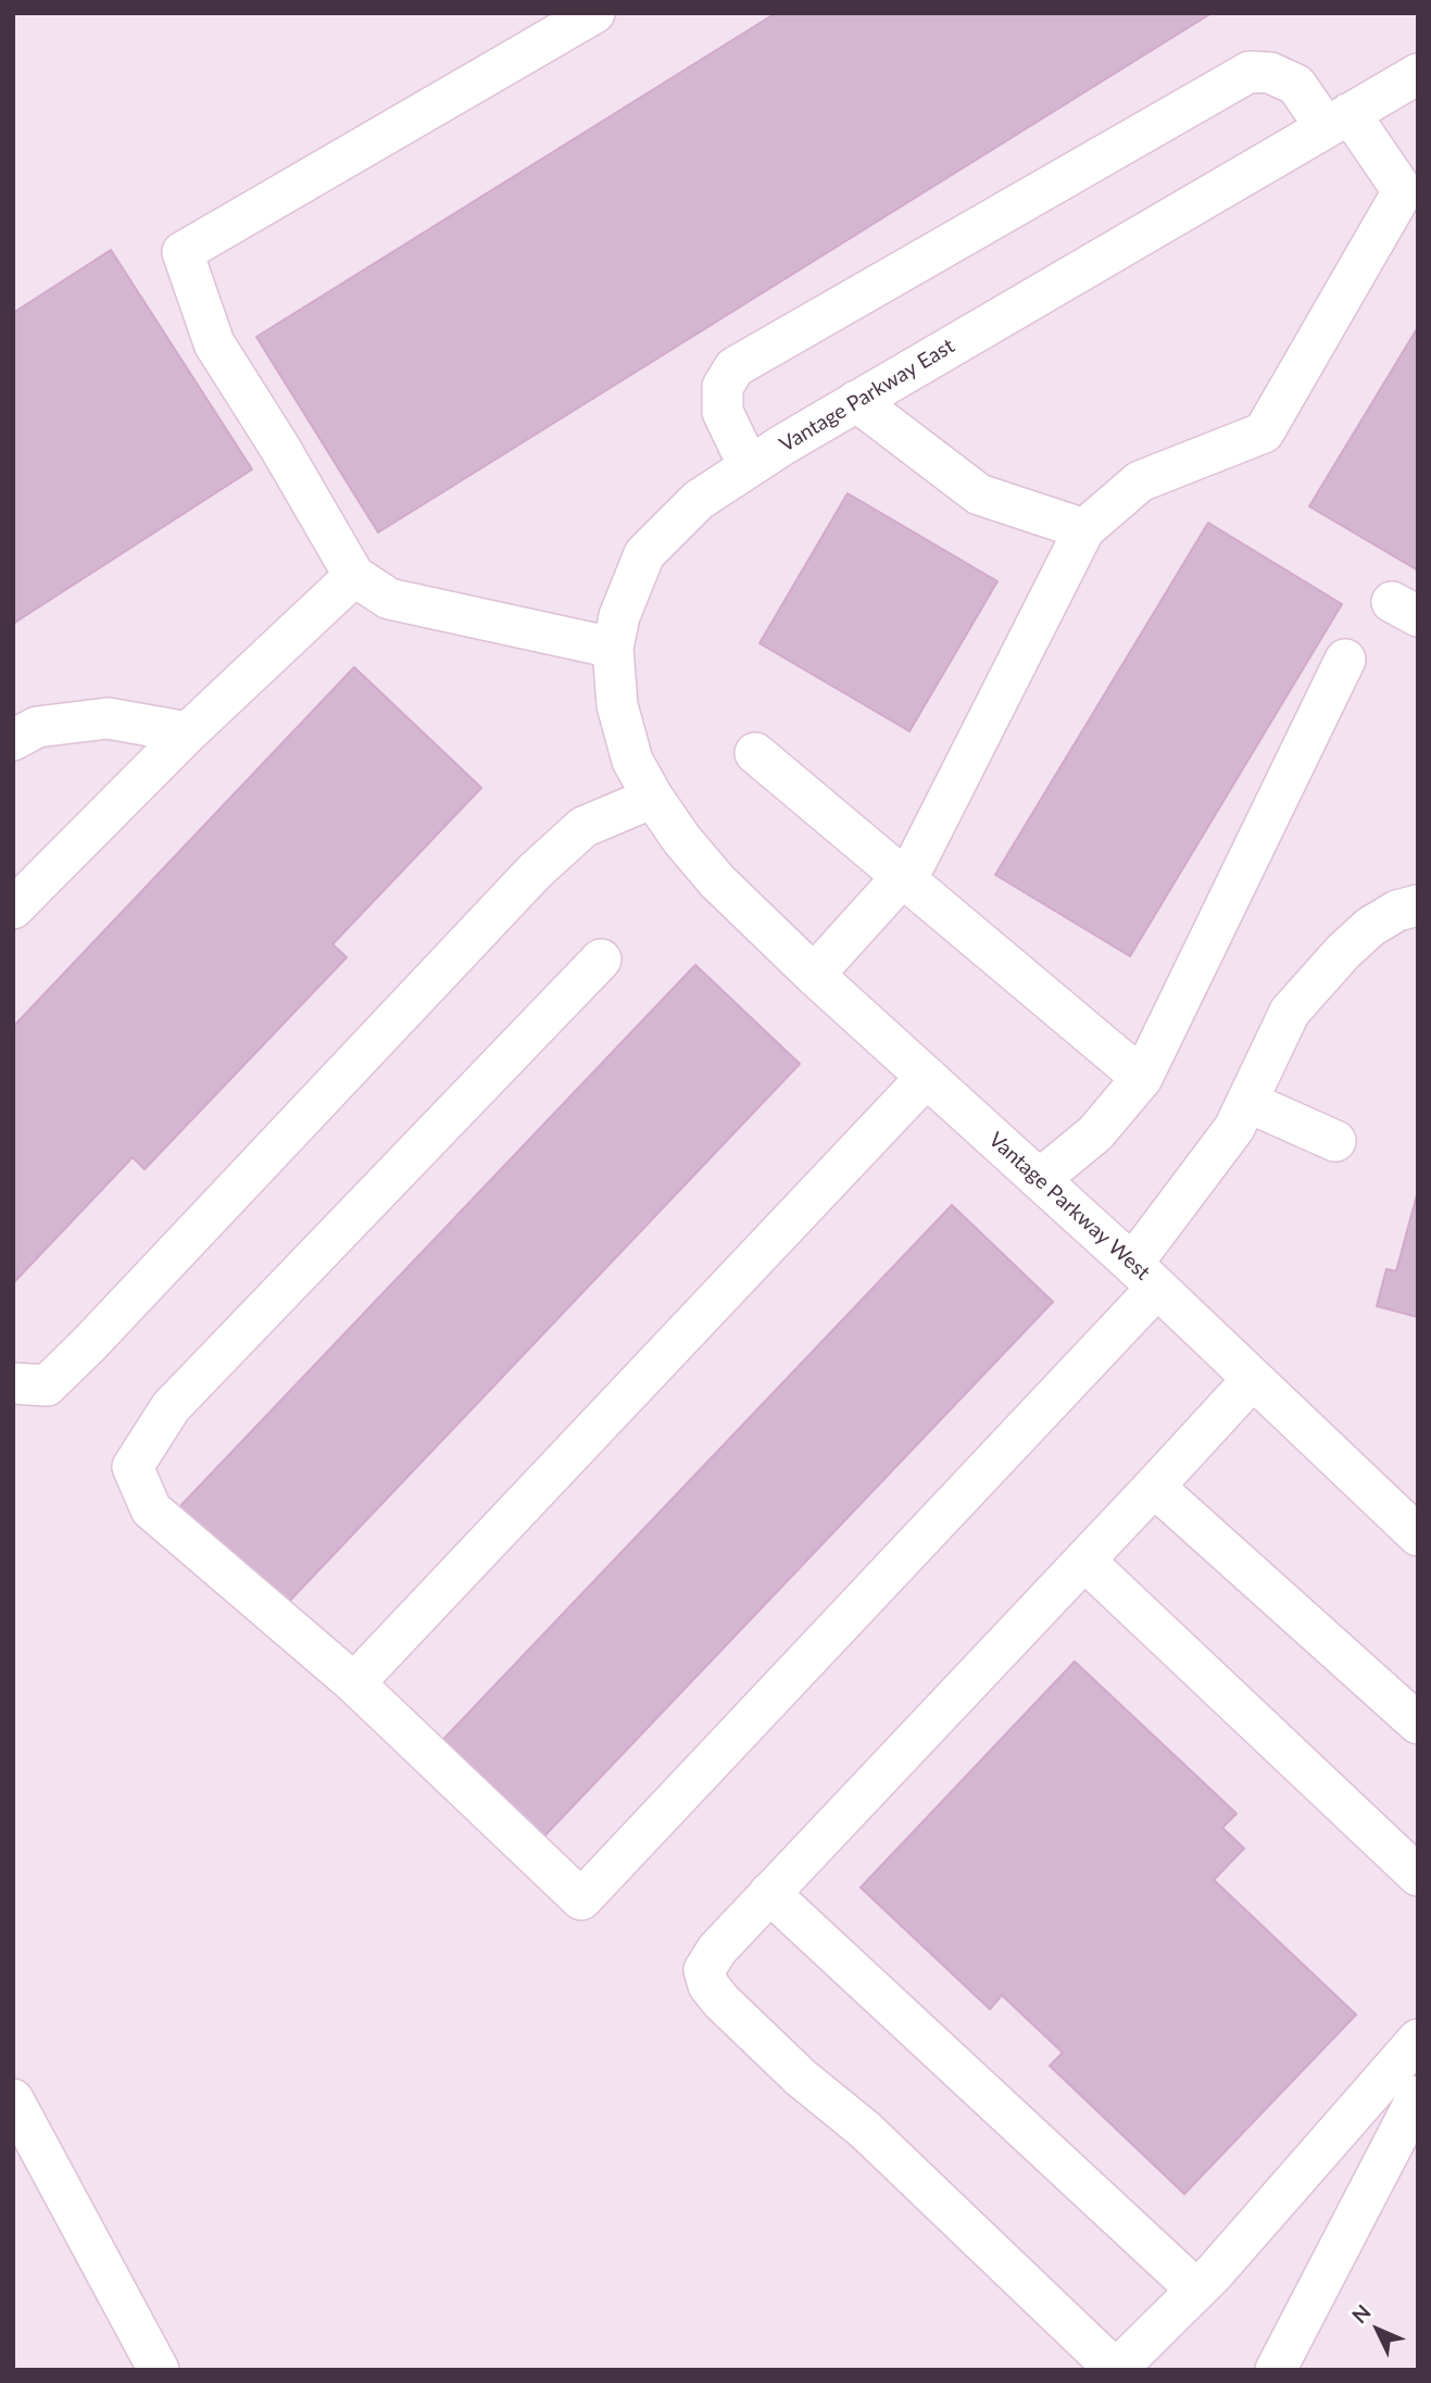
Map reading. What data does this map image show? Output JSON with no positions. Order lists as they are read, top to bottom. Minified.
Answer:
{"streets":{"street":["Vantage Parkway East","Vantage Parkway West"]},"crossings":[["Vantage Parkway East","Vantage Parkway West"]],"north":"top left"}
